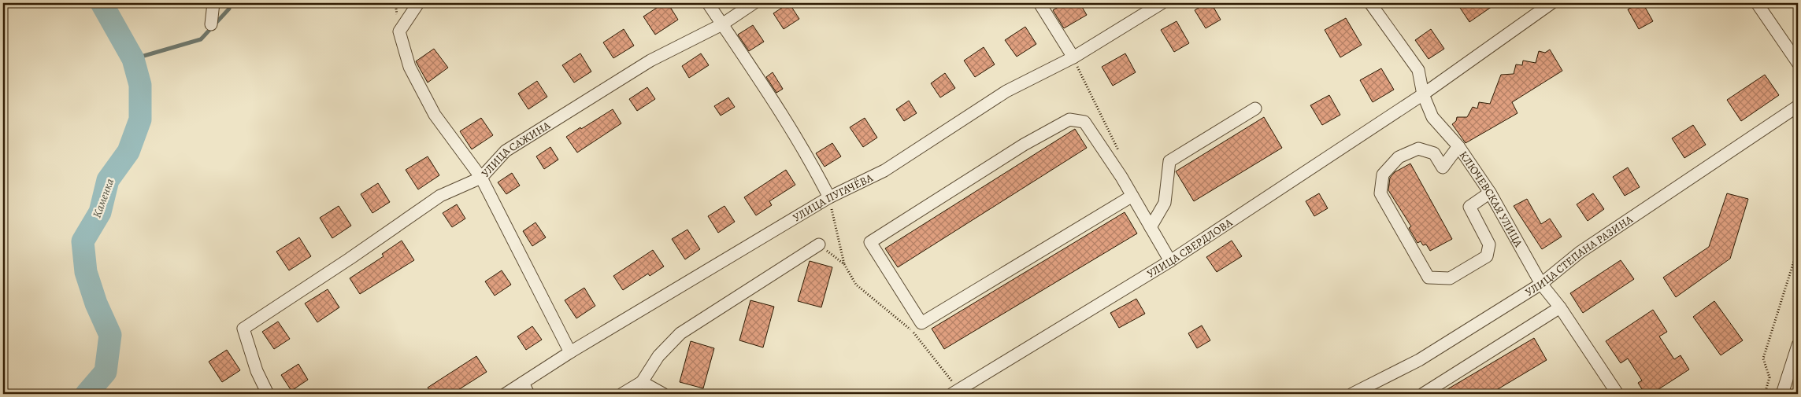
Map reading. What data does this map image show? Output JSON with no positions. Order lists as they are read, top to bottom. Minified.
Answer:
{"streets":{"street":["УЛИЦА САЖИНА","УЛИЦА ПУГАЧЁВА","КЛЮЧЕВСКАЯ УЛИЦА","УЛИЦА СВЕРДЛОВА","УЛИЦА СТЕПАНА РАЗИНА"]},"crossings":[["КЛЮЧЕВСКАЯ УЛИЦА","УЛИЦА СВЕРДЛОВА"],["КЛЮЧЕВСКАЯ УЛИЦА","УЛИЦА СТЕПАНА РАЗИНА"]],"water":["Каменка"]}
